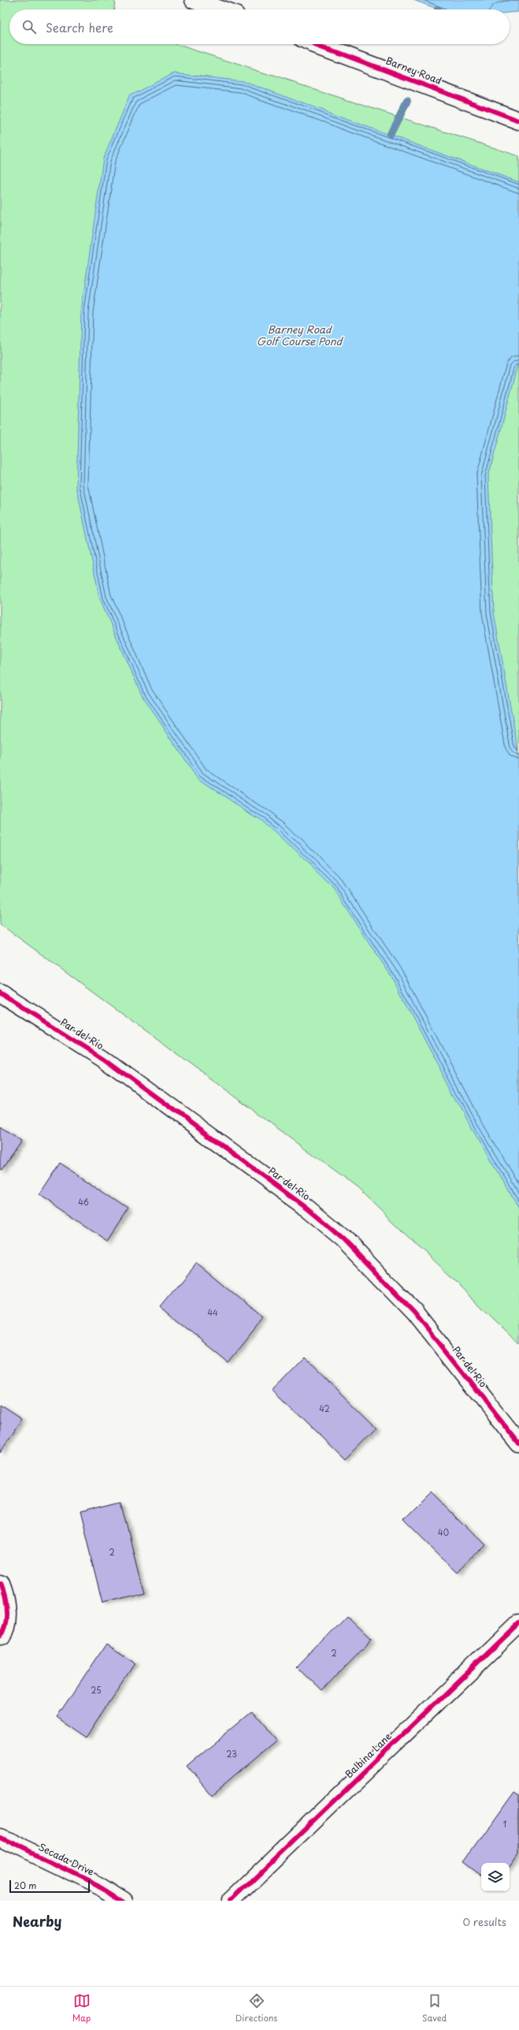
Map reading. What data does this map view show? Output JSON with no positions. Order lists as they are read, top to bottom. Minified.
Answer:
{"streets":{"street":["Barney Road","Par del Rio","Balbina Lane","Secada Drive"]},"water":["Barney Road Golf Course Pond"],"house_numbers":["46","44","42","40","2","2","25","23","1"],"scale_bar":"20 m","page":{"search":"Search here","scale":"20 m","heading":["Nearby","0 results"],"nav":["Map","Directions","Saved"]}}
